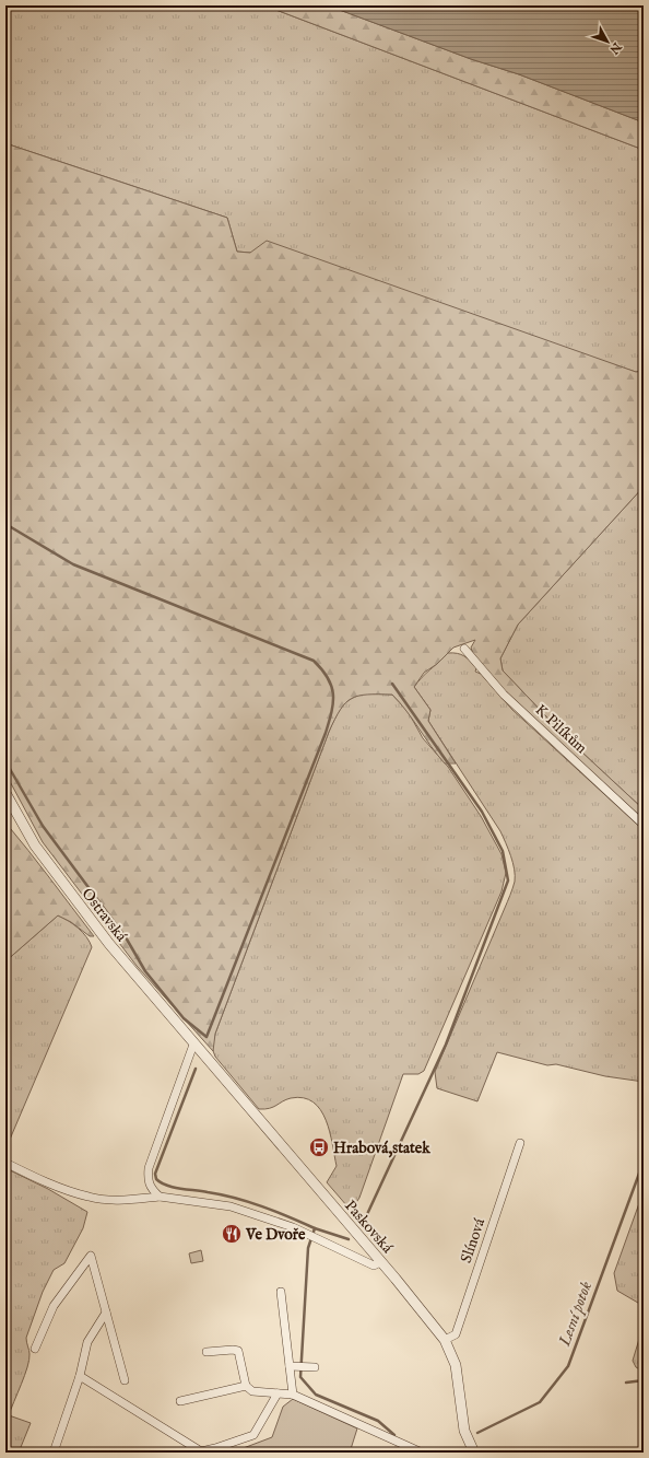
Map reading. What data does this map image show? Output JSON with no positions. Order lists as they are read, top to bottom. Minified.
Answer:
{"streets":{"street":["K Pilíkům","Ostravská","Paskovská","Slínová"]},"crossings":[["Ostravská","Paskovská"],["Paskovská","Slínová"]],"water":["Lesní potok"],"places":{"bus stop":["Hrabová,statek"],"restaurant":["Ve Dvoře"]},"north":"bottom right"}
